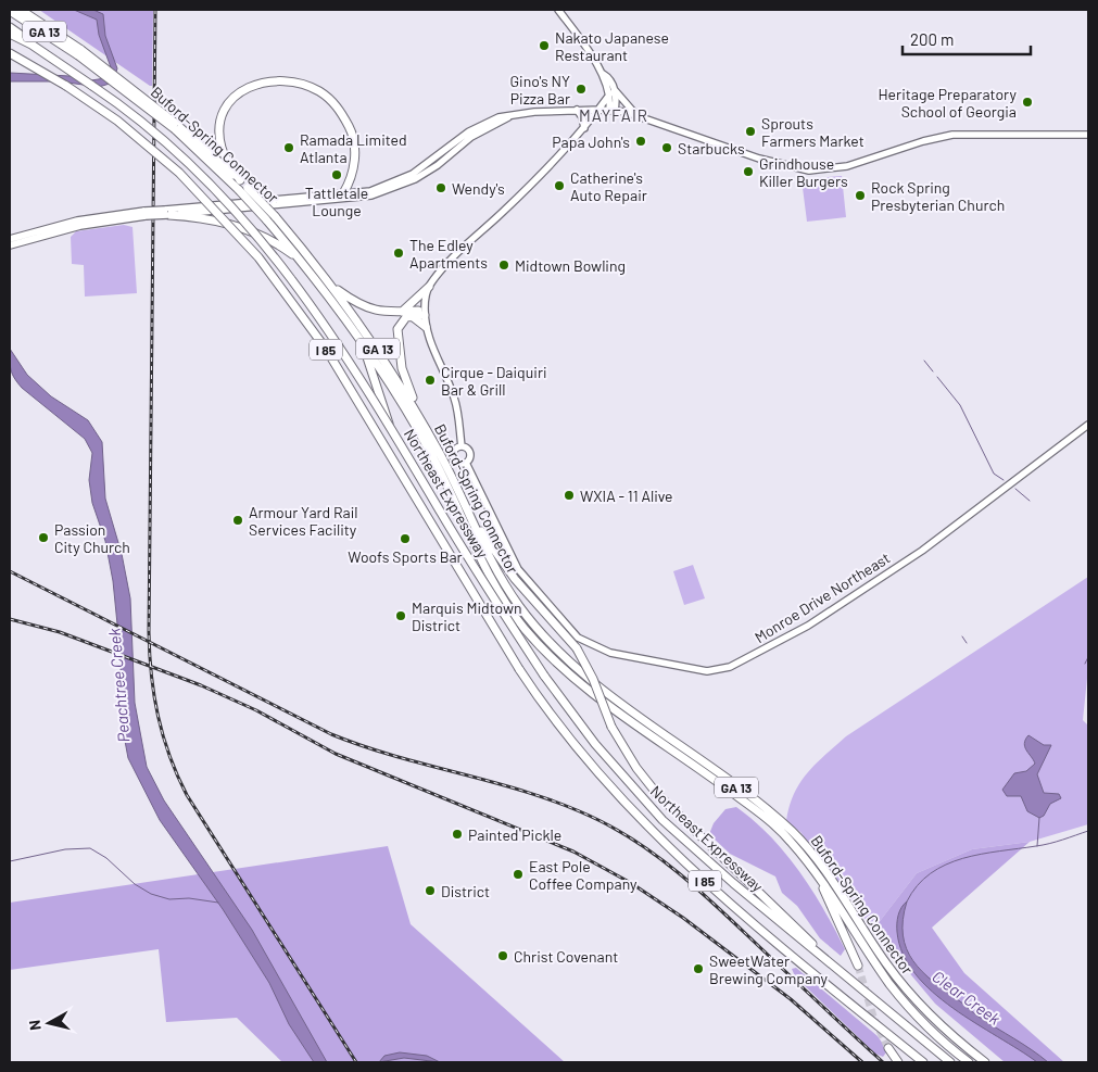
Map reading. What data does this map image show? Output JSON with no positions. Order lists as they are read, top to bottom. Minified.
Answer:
{"streets":{"highway":["GA 13","Buford-Spring Connector","I 85","Northeast Expressway"],"main road":["Monroe Drive Northeast"]},"districts":["MAYFAIR"],"water":["Peachtree Creek","Clear Creek"],"places":["Nakato Japanese Restaurant","Gino's NY Pizza Bar","Heritage Preparatory School of Georgia","Sprouts Farmers Market","Papa John's","Ramada Limited Atlanta","Starbucks","Grindhouse Killer Burgers","Tattletale Lounge","Catherine's Auto Repair","Wendy's","Rock Spring Presbyterian Church","The Edley Apartments","Midtown Bowling","Cirque - Daiquiri Bar & Grill","WXIA - 11 Alive","Armour Yard Rail Services Facility","Passion City Church","Woofs Sports Bar","Marquis Midtown District","Painted Pickle","East Pole Coffee Company","District","Christ Covenant","SweetWater Brewing Company"],"scale_bar":"200 m","north":"left"}
